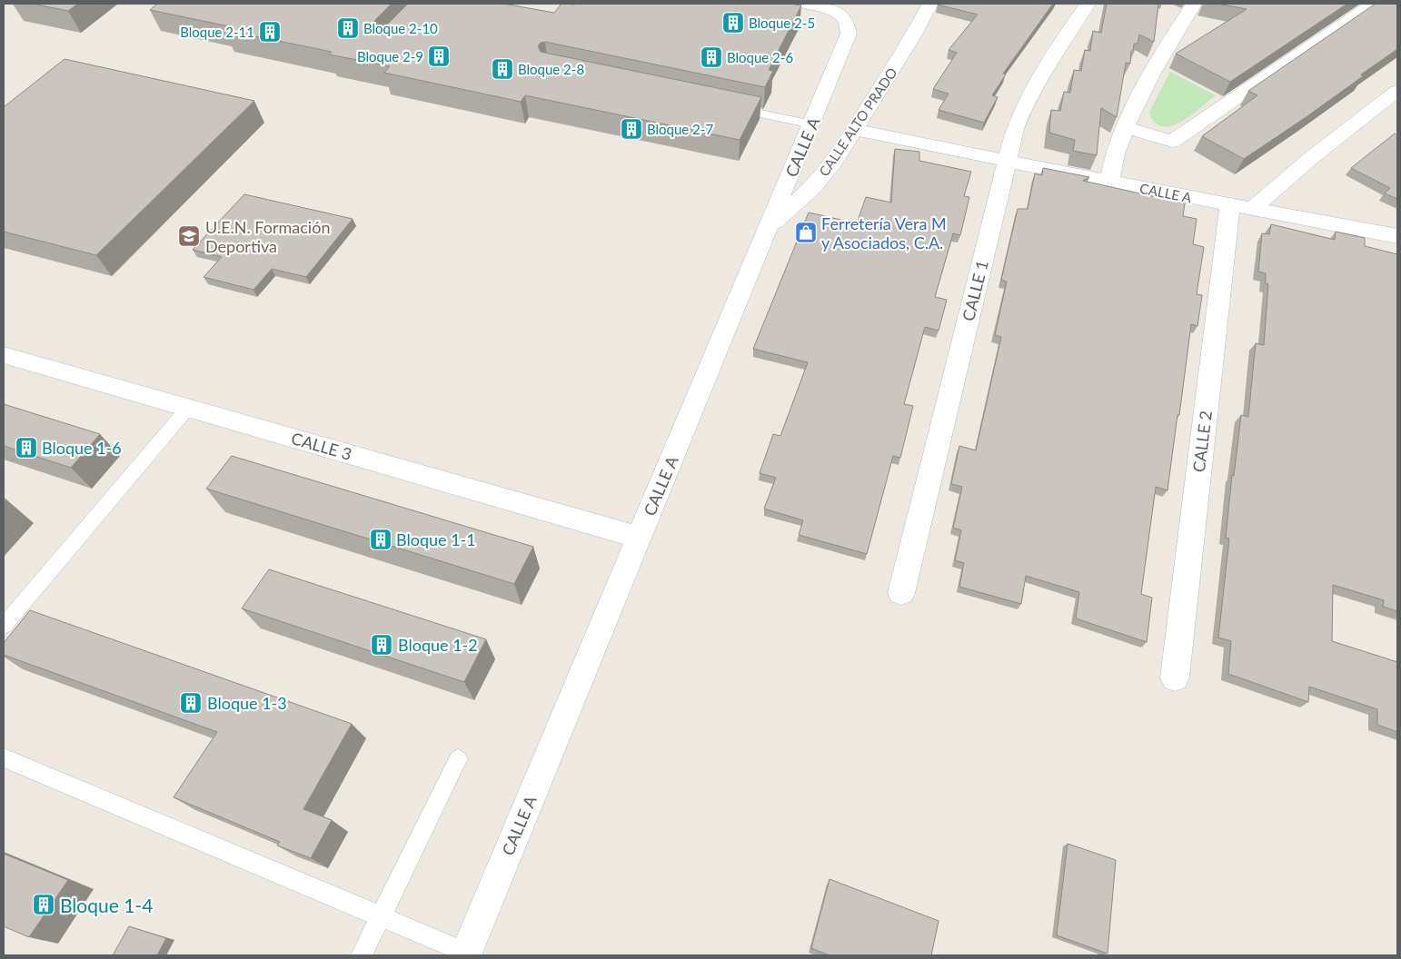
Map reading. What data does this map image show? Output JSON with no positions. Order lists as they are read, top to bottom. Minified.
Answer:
{"streets":{"street":["CALLE ALTO PRADO","CALLE A","CALLE 1","CALLE 2","CALLE 3"]},"crossings":[["CALLE ALTO PRADO","CALLE A"],["CALLE A","CALLE 1"],["CALLE A","CALLE 2"],["CALLE A","CALLE 3"]],"places":{"building":["Bloque 2-5","Bloque 2-10","Bloque 2-11","Bloque 2-9","Bloque 2-6","Bloque 2-8","Bloque 2-7","Bloque 1-6","Bloque 1-1","Bloque 1-2","Bloque 1-3","Bloque 1-4"],"shop":["Ferretería Vera M y Asociados, C.A."],"school or university":["U.E.N. Formación Deportiva"]}}
